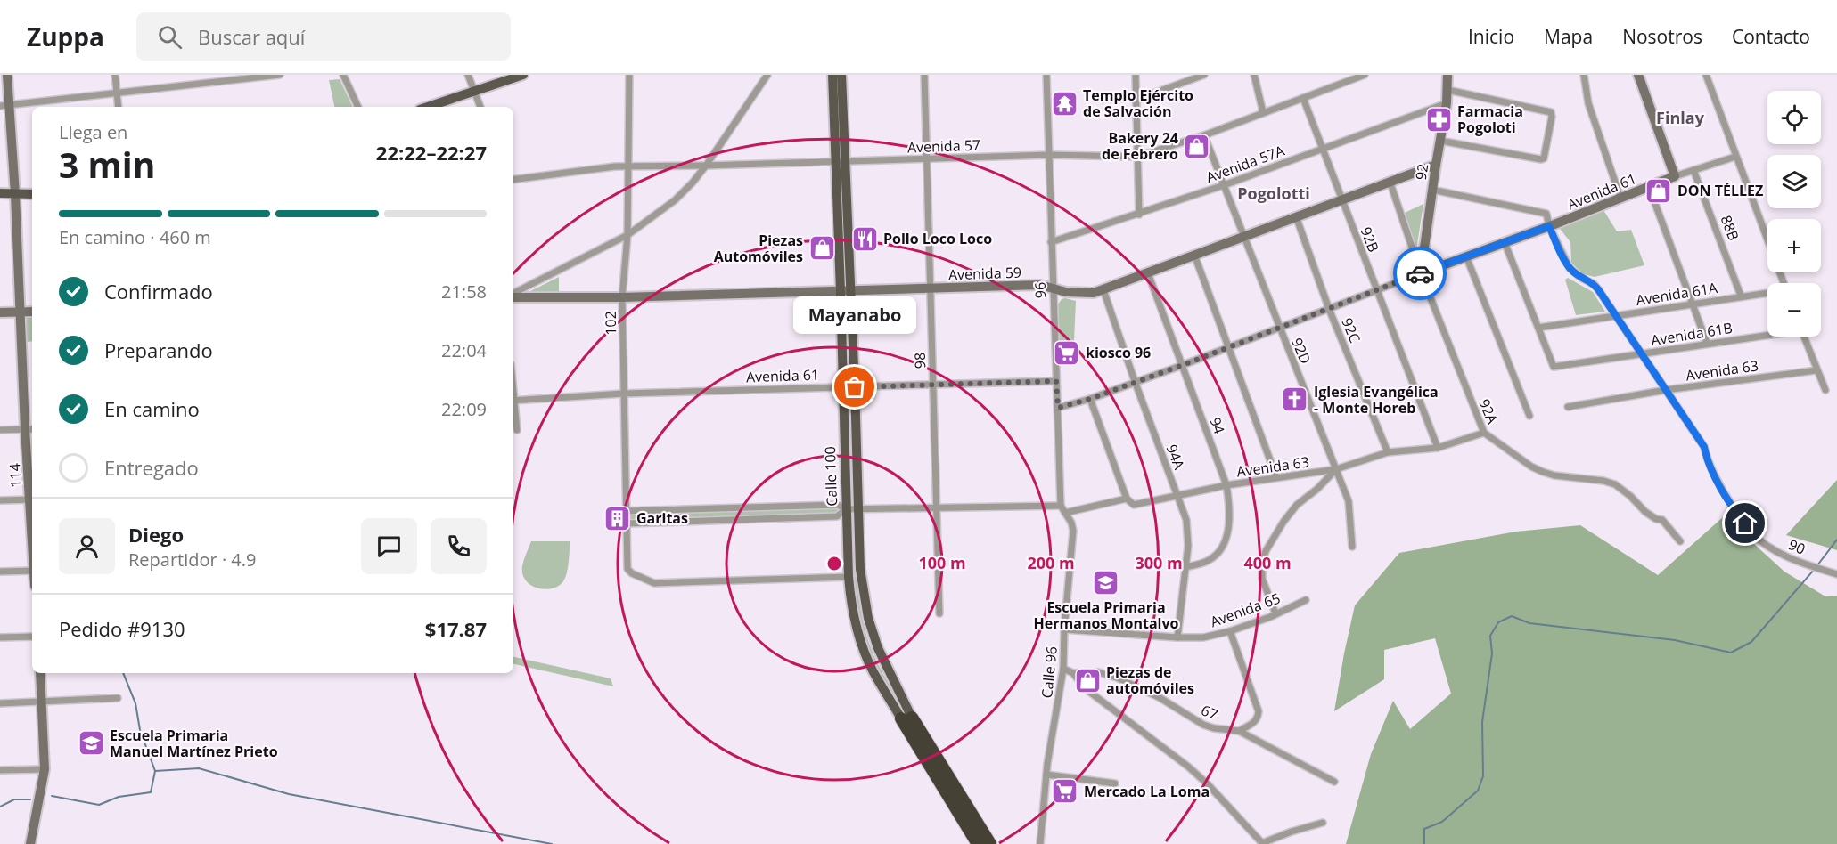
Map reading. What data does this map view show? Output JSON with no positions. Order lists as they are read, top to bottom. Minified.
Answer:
{"streets":{"highway":["Calle 100"],"street":["Avenida 57","Avenida 57A","92","Avenida 61","88B","92B","Avenida 59","96","Avenida 61A","102","92C","Avenida 61B","92D","98","Avenida 63","92A","94","94A","114","90","Avenida 65","Calle 96","67"]},"crossings":[["Avenida 57","92B"],["Avenida 57","96"],["Avenida 57","102"],["Avenida 57","92D"],["Avenida 57","98"],["Avenida 57","Calle 100"],["Avenida 57A","92"],["Avenida 57A","92B"],["Avenida 57A","96"],["Avenida 57A","92D"],["92","Avenida 61"],["92","Avenida 59"],["92","92A"],["92","90"],["Avenida 61","88B"],["Avenida 61","92B"],["Avenida 61","96"],["Avenida 61","102"],["Avenida 61","92C"],["Avenida 61","92D"],["Avenida 61","98"],["Avenida 61","92A"],["Avenida 61","94"],["Avenida 61","94A"],["Avenida 61","Calle 100"],["Avenida 61","90"],["88B","Avenida 61A"],["92B","Avenida 59"],["92B","Avenida 63"],["Avenida 59","96"],["Avenida 59","102"],["Avenida 59","92C"],["Avenida 59","92D"],["Avenida 59","98"],["Avenida 59","92A"],["Avenida 59","94"],["Avenida 59","94A"],["Avenida 59","Calle 100"],["96","Calle 96"],["Avenida 61A","Avenida 61B"],["Avenida 61A","90"],["102","Calle 100"],["92C","Avenida 63"],["Avenida 61B","90"],["92D","Avenida 63"],["Avenida 63","92A"],["Avenida 63","94"],["Avenida 63","94A"],["Avenida 63","90"],["Avenida 63","Calle 96"],["94","94A"],["94A","Avenida 65"],["Avenida 65","Calle 96"]],"districts":["Finlay","Pogolotti"],"places":{"temple":["Templo Ejército de Salvación"],"pharmacy":["Farmacia Pogoloti"],"shop":["Bakery 24 de Febrero","DON TÉLLEZ","Piezas Automóviles","Piezas de automóviles"],"restaurant":["Pollo Loco Loco"],"supermarket":["kiosco 96","Mercado La Loma"],"other":["Mayanabo"],"church":["Iglesia Evangélica - Monte Horeb"],"building":["Garitas"],"school or university":["Escuela Primaria Hermanos Montalvo","Escuela Primaria Manuel Martínez Prieto"]},"page":{"header":"Zuppa","search":"Buscar aquí","nav":["Inicio","Mapa","Nosotros","Contacto"],"map_buttons":["+","−"],"heading":["3 min","Llega en","22:22–22:27"],"panel":["Diego","Repartidor · 4.9","Pedido #9130","$17.87"],"bar":"En camino · 460 m","list":[["Confirmado","21:58"],["Preparando","22:04"],["En camino","22:09"],"Entregado"],"bubble":"Mayanabo"},"rings":["100 m","200 m","300 m","400 m"]}
